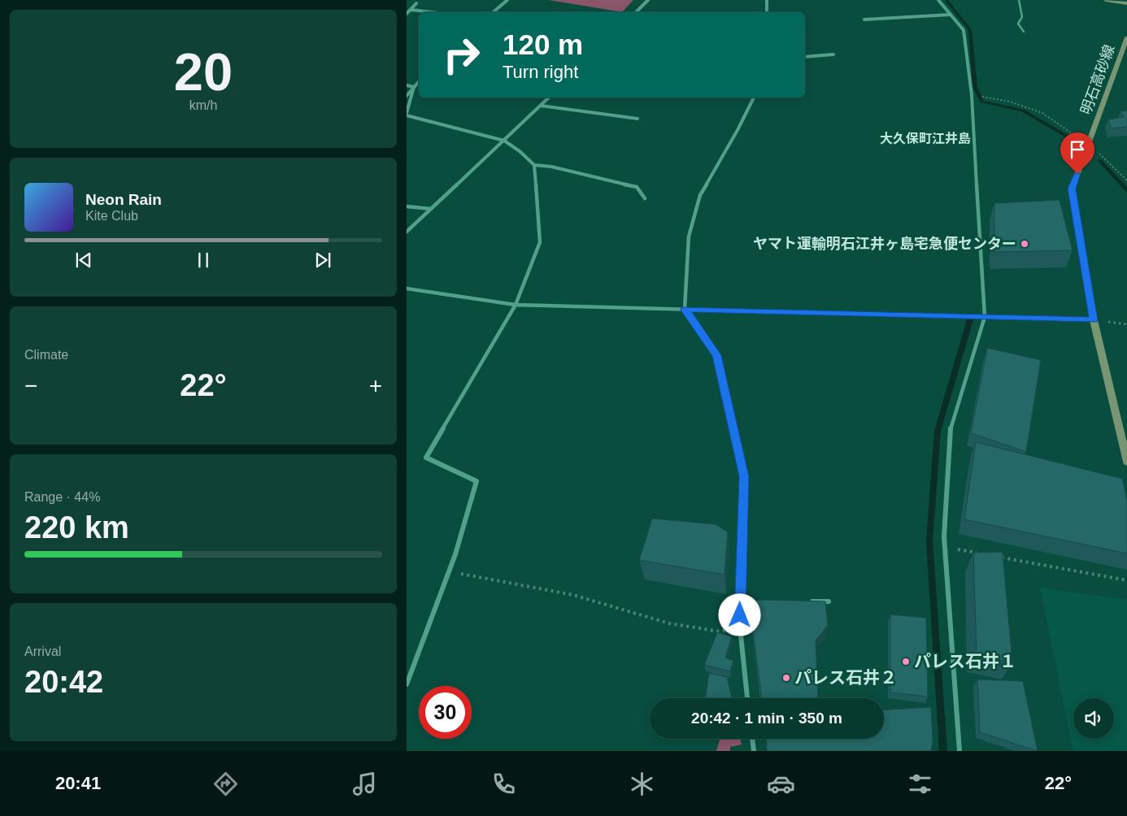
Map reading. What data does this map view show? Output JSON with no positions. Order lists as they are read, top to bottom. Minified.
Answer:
{"streets":{"main road":["明石高砂線"]},"districts":["大久保町江井島"],"places":["ヤマト運輸明石江井ヶ島宅急便センター","パレス石井１","パレス石井２"],"page":{"tile":[["20","km/h"],"Climate",["Range · 44%","220 km"],["Arrival","20:42"]],"turn":["120 m","Turn right"],"song":["Neon Rain","Kite Club"],"heat":["−","22°","+"],"limit":"30","trip":"20:42 · 1 min · 350 m","tabs":["20:41","22°"]}}
